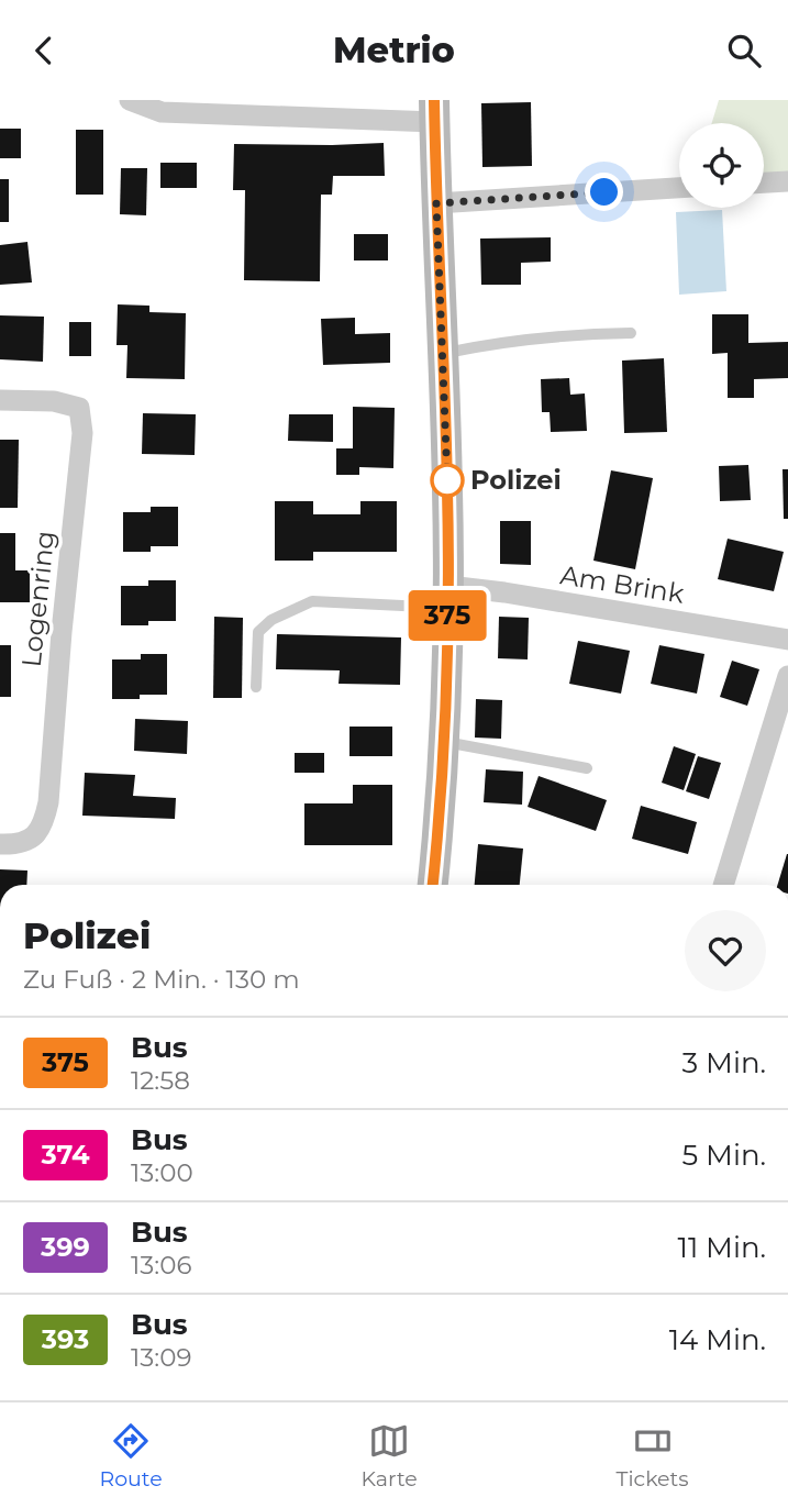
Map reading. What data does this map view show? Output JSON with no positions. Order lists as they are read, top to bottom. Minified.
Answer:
{"streets":{"street":["Am Brink","Logenring"]},"places":["Polizei"],"lines":["bus line 375"],"page":{"header":"Metrio","on_map":"375","heading":["Polizei","Zu Fuß · 2 Min. · 130 m"],"list":[{"mark":"375","name":"Bus","note":"12:58","value":"3 Min."},{"mark":"374","name":"Bus","note":"13:00","value":"5 Min."},{"mark":"399","name":"Bus","note":"13:06","value":"11 Min."},{"mark":"393","name":"Bus","note":"13:09","value":"14 Min."}],"tabs":["Route","Karte","Tickets"]}}
